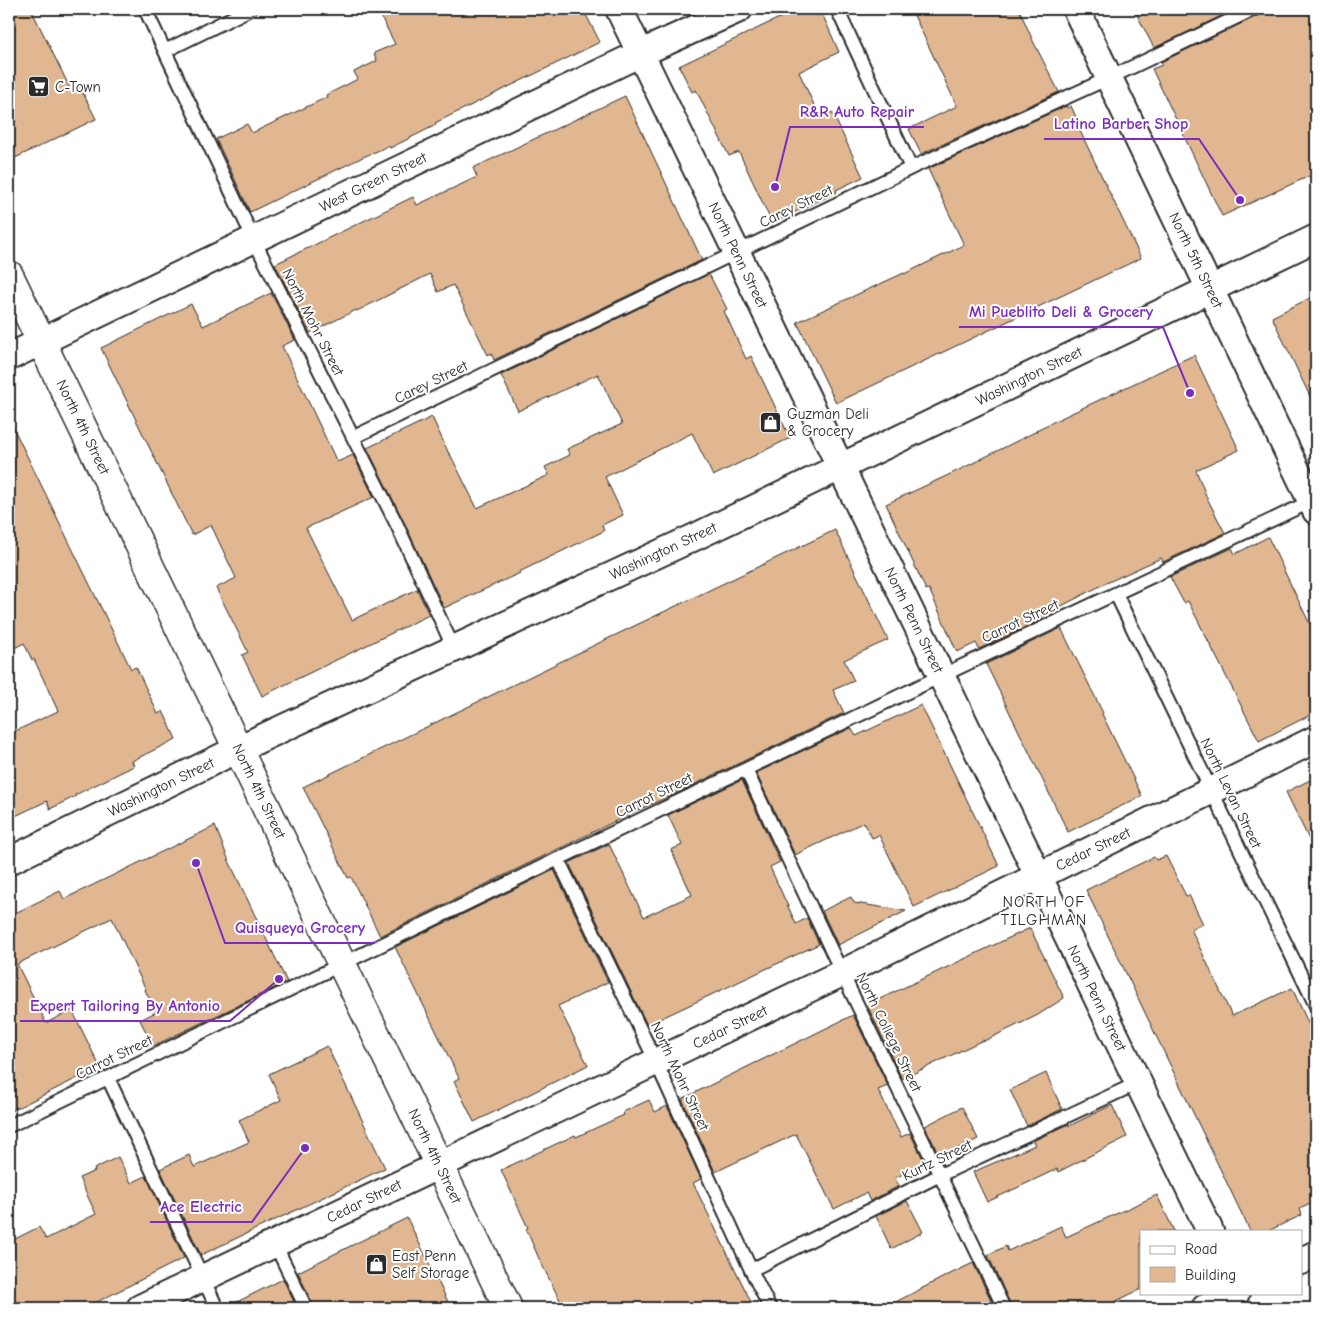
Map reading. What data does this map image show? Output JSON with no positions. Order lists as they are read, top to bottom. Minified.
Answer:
{"streets":{"street":["West Green Street","North Penn Street","North 5th Street","Washington Street","North 4th Street","Cedar Street"],"lane":["Carey Street","North Mohr Street","Carrot Street","North Levan Street","North College Street","Kurtz Street"]},"crossings":[["West Green Street","North Penn Street"],["West Green Street","North Mohr Street"],["West Green Street","North 4th Street"],["Carey Street","North Penn Street"],["Carey Street","North 5th Street"],["Carey Street","North Mohr Street"],["North Penn Street","Washington Street"],["North Penn Street","Carrot Street"],["North Penn Street","Cedar Street"],["North Penn Street","Kurtz Street"],["North 5th Street","Washington Street"],["North 5th Street","Carrot Street"],["North Mohr Street","Washington Street"],["North Mohr Street","Carrot Street"],["North Mohr Street","Cedar Street"],["North Mohr Street","Kurtz Street"],["Washington Street","North 4th Street"],["North 4th Street","Carrot Street"],["North 4th Street","Cedar Street"],["Carrot Street","North Levan Street"],["Carrot Street","North College Street"],["North Levan Street","Cedar Street"],["Cedar Street","North College Street"],["North College Street","Kurtz Street"]],"districts":["NORTH OF TILGHMAN"],"places":{"supermarket":["C-Town"],"other":["R&R Auto Repair","Latino Barber Shop","Mi Pueblito Deli & Grocery","Quisqueya Grocery","Expert Tailoring By Antonio","Ace Electric"],"shop":["Guzman Deli & Grocery","East Penn Self Storage"]},"legend":["Road","Building"]}
